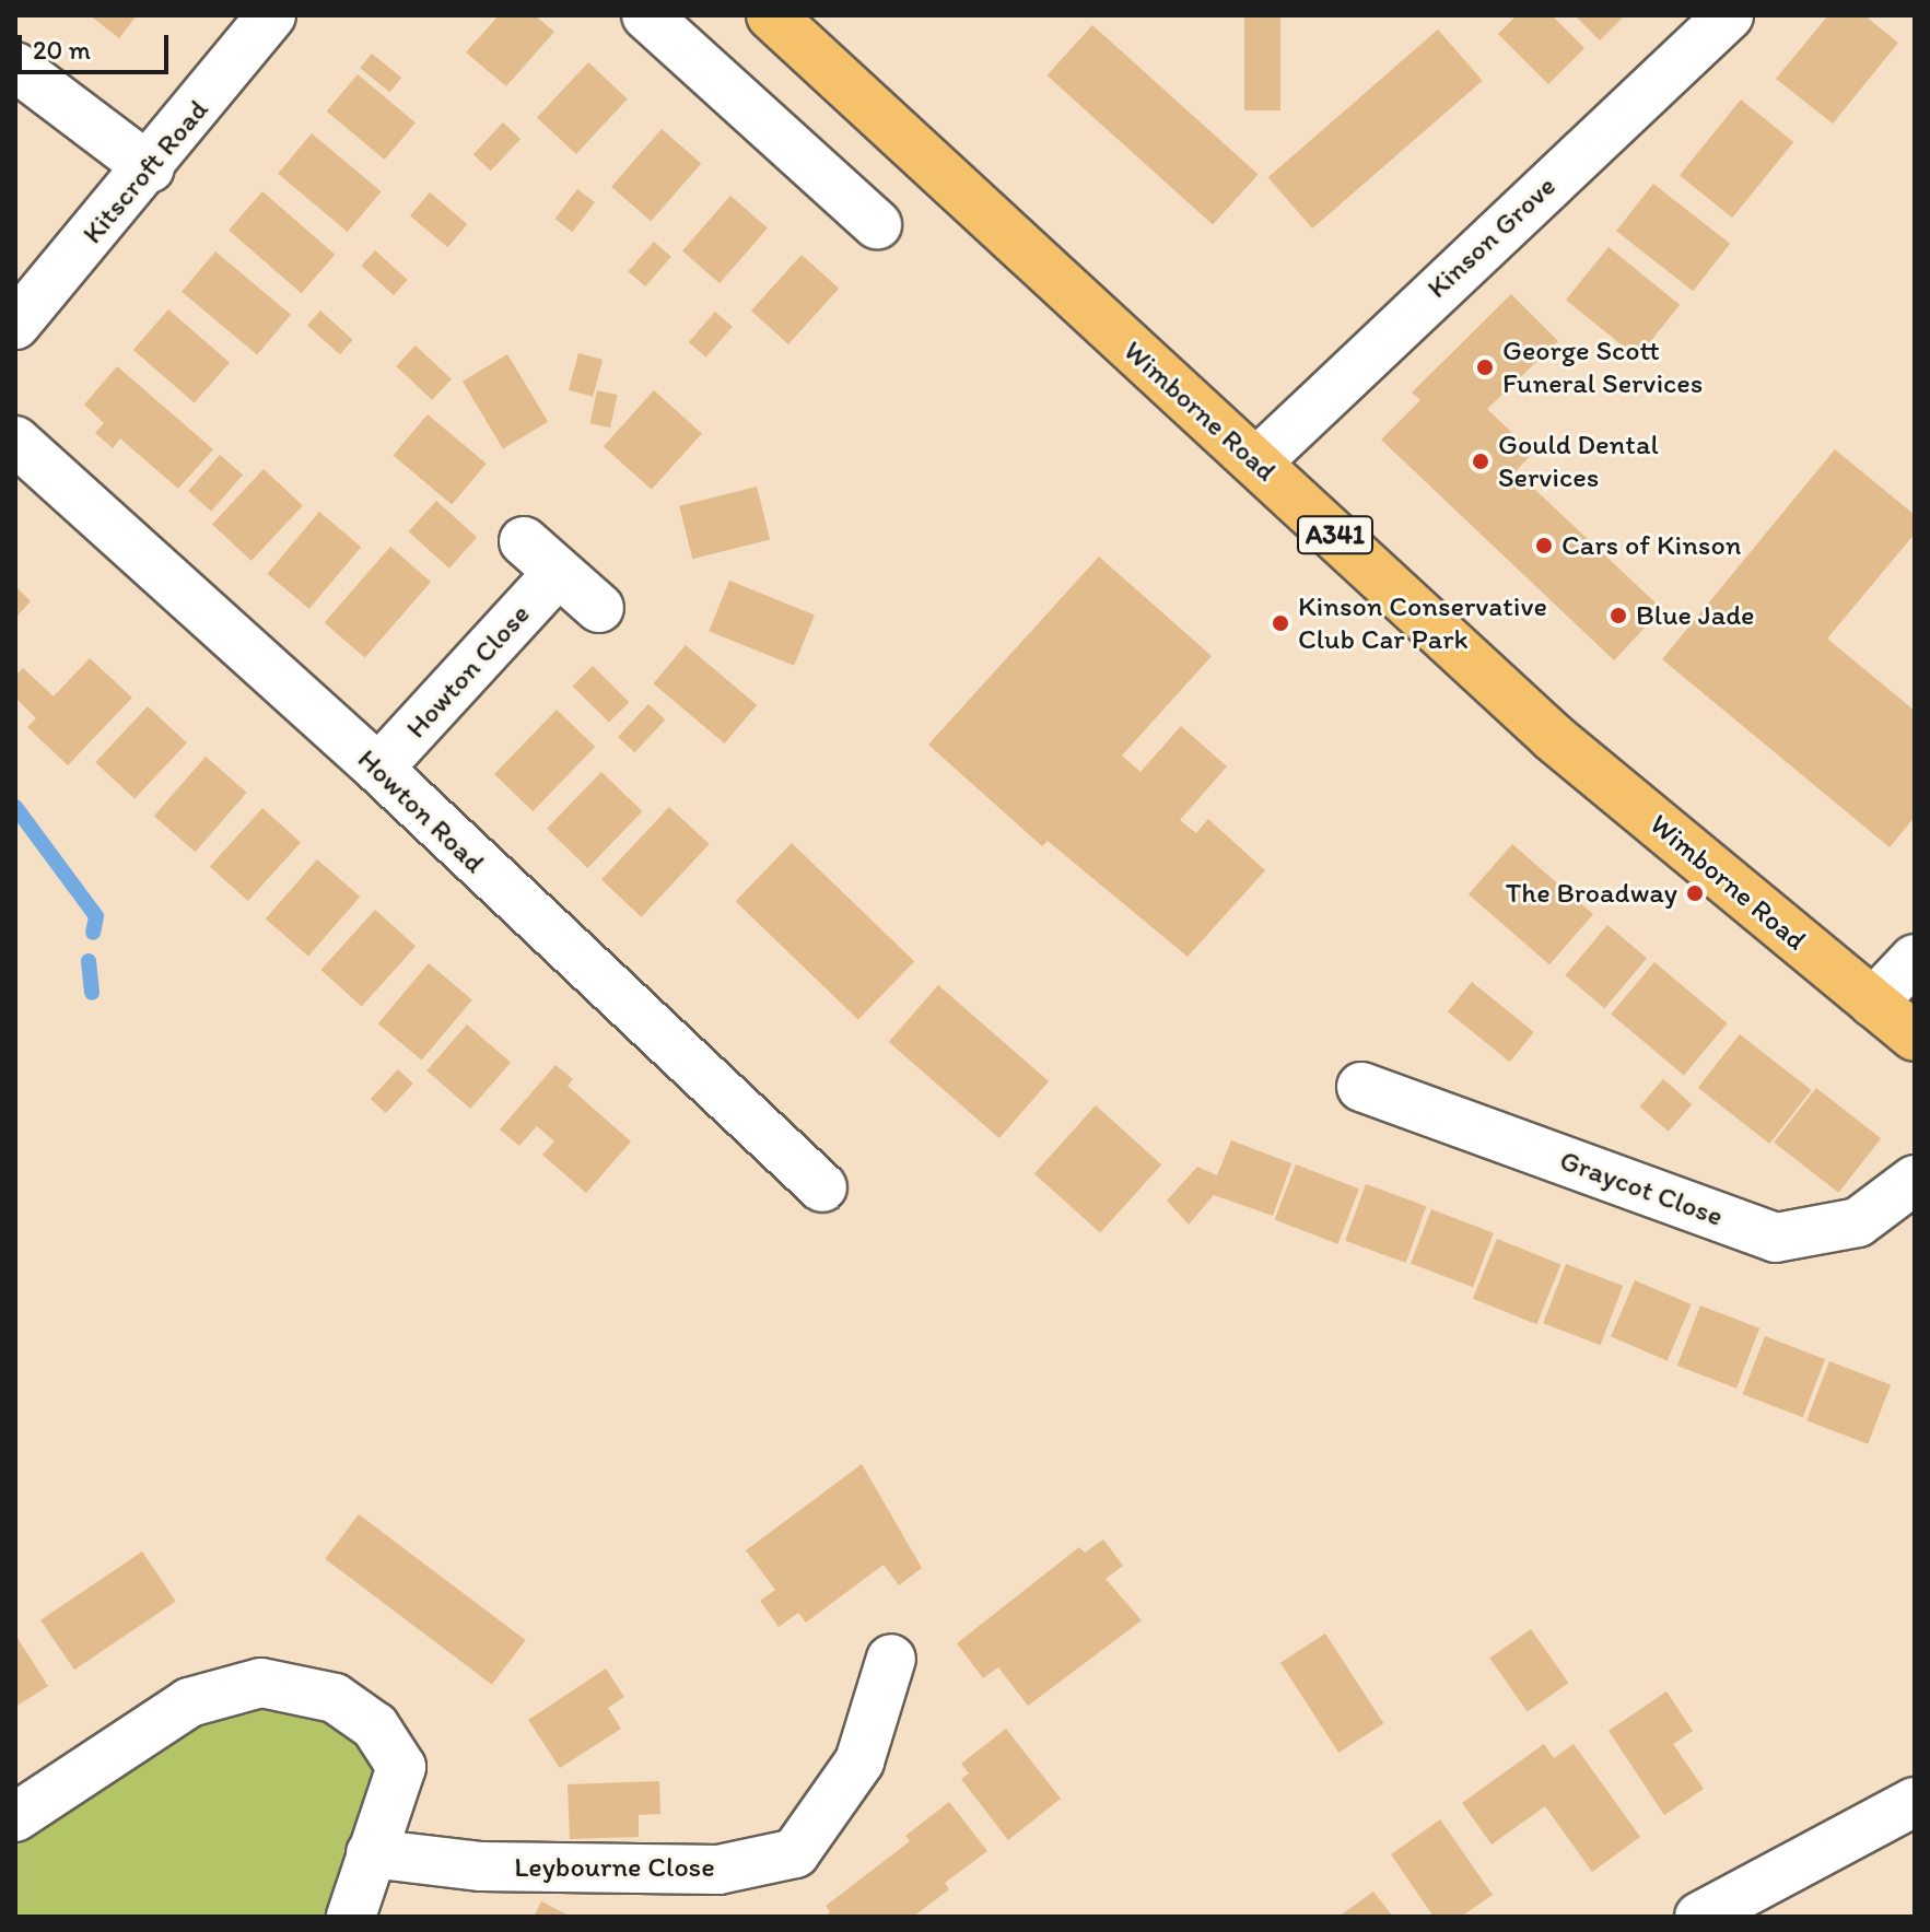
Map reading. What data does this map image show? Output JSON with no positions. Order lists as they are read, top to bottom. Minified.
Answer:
{"streets":{"main road":["Wimborne Road","A341"],"street":["Kitscroft Road","Kinson Grove","Howton Close","Howton Road","Graycot Close","Leybourne Close"]},"crossings":[["Kinson Grove","Wimborne Road"],["Howton Close","Howton Road"]],"places":["George Scott Funeral Services","Gould Dental Services","Cars of Kinson","Blue Jade","Kinson Conservative Club Car Park","The Broadway"],"scale_bar":"20 m"}
